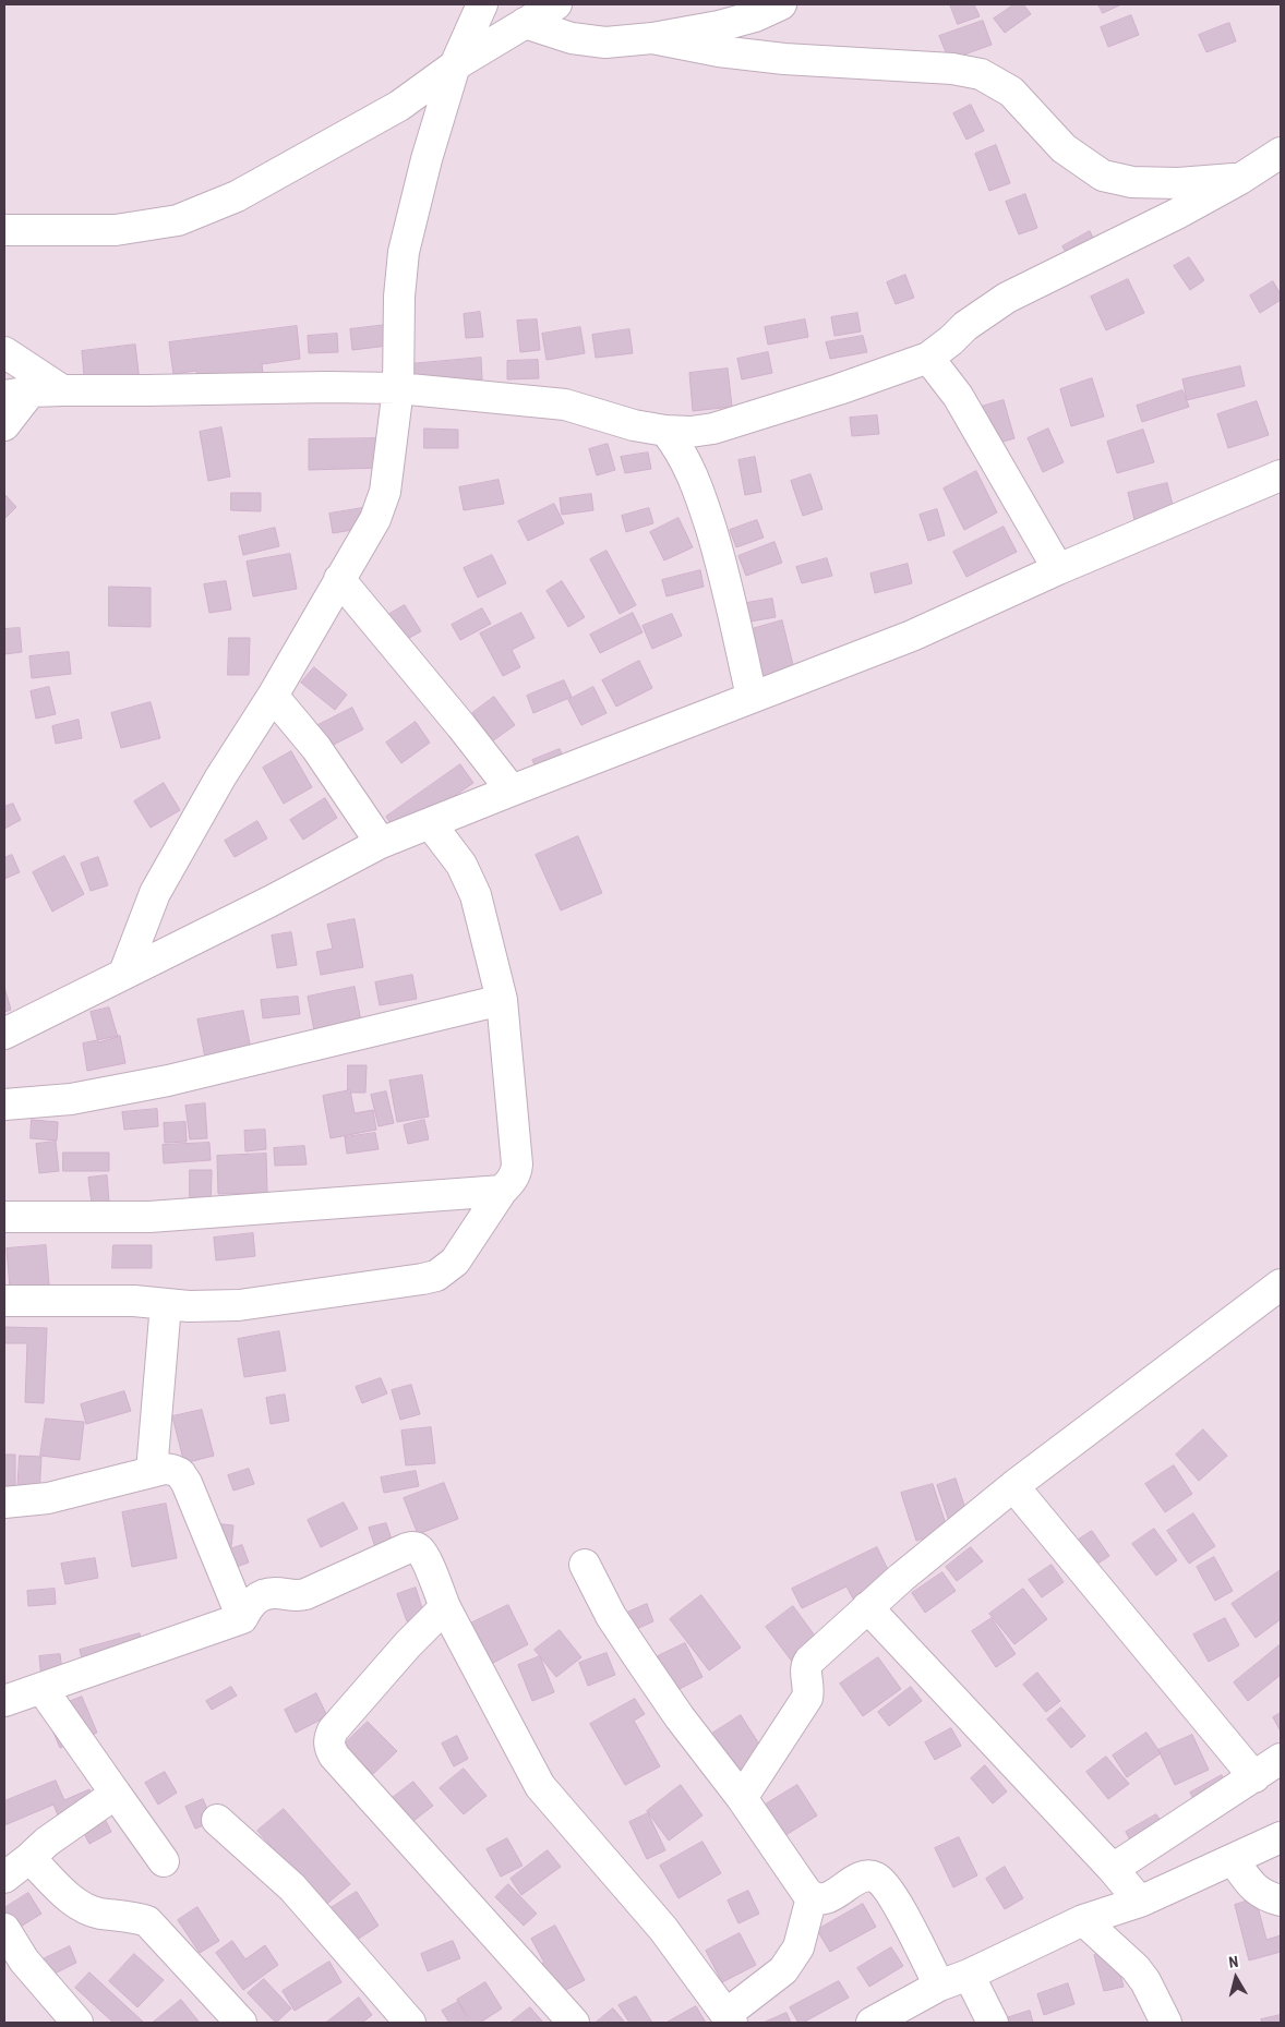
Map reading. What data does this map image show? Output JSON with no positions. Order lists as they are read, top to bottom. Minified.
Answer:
{"north":"top"}
